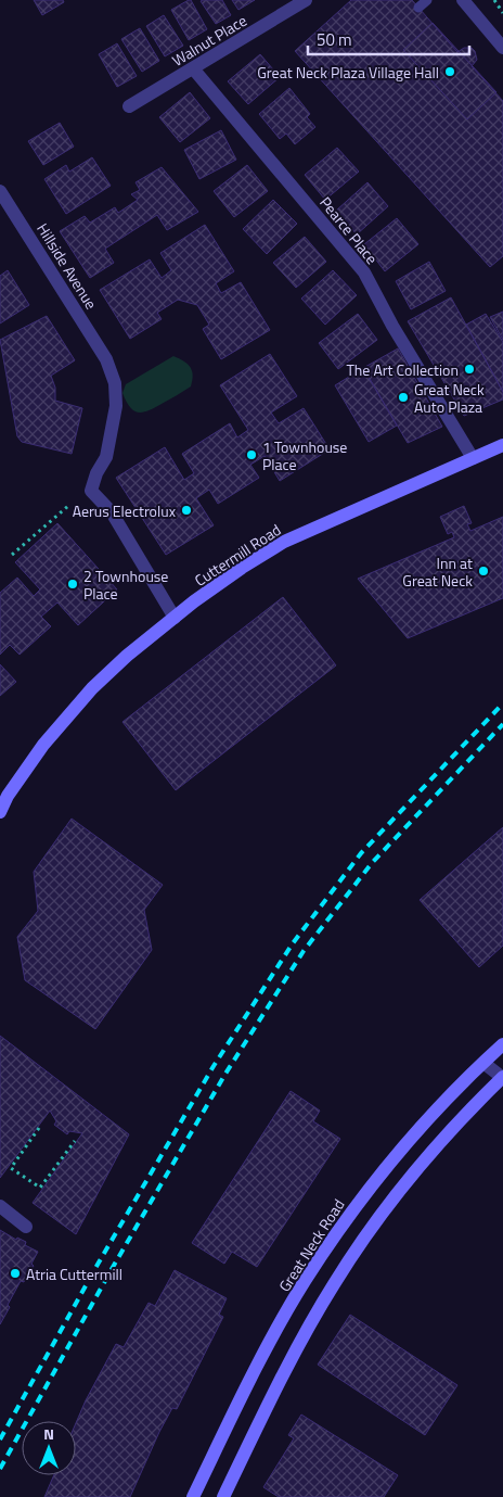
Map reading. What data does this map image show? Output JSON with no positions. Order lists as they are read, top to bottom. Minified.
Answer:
{"streets":{"main road":["Cuttermill Road","Great Neck Road"],"street":["Walnut Place","Pearce Place","Hillside Avenue"]},"crossings":[["Walnut Place","Pearce Place"],["Pearce Place","Cuttermill Road"],["Hillside Avenue","Cuttermill Road"]],"places":["Great Neck Plaza Village Hall","The Art Collection","Great Neck Auto Plaza","1 Townhouse Place","Aerus Electrolux","Inn at Great Neck","2 Townhouse Place","Atria Cuttermill"],"scale_bar":"50 m","north":"top"}
